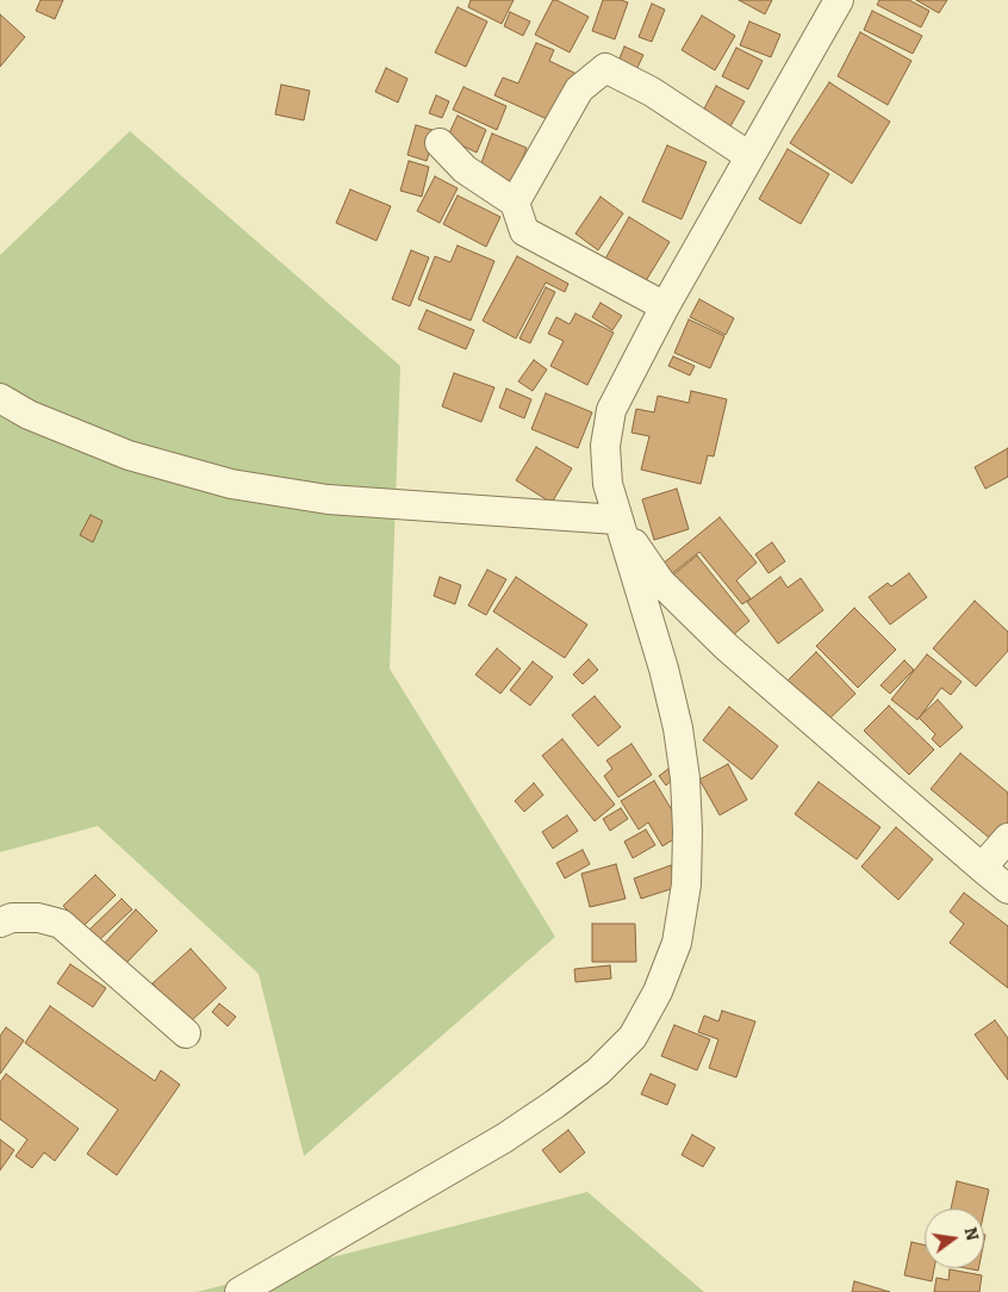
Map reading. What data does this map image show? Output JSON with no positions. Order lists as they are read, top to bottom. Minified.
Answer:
{"north":"right"}
